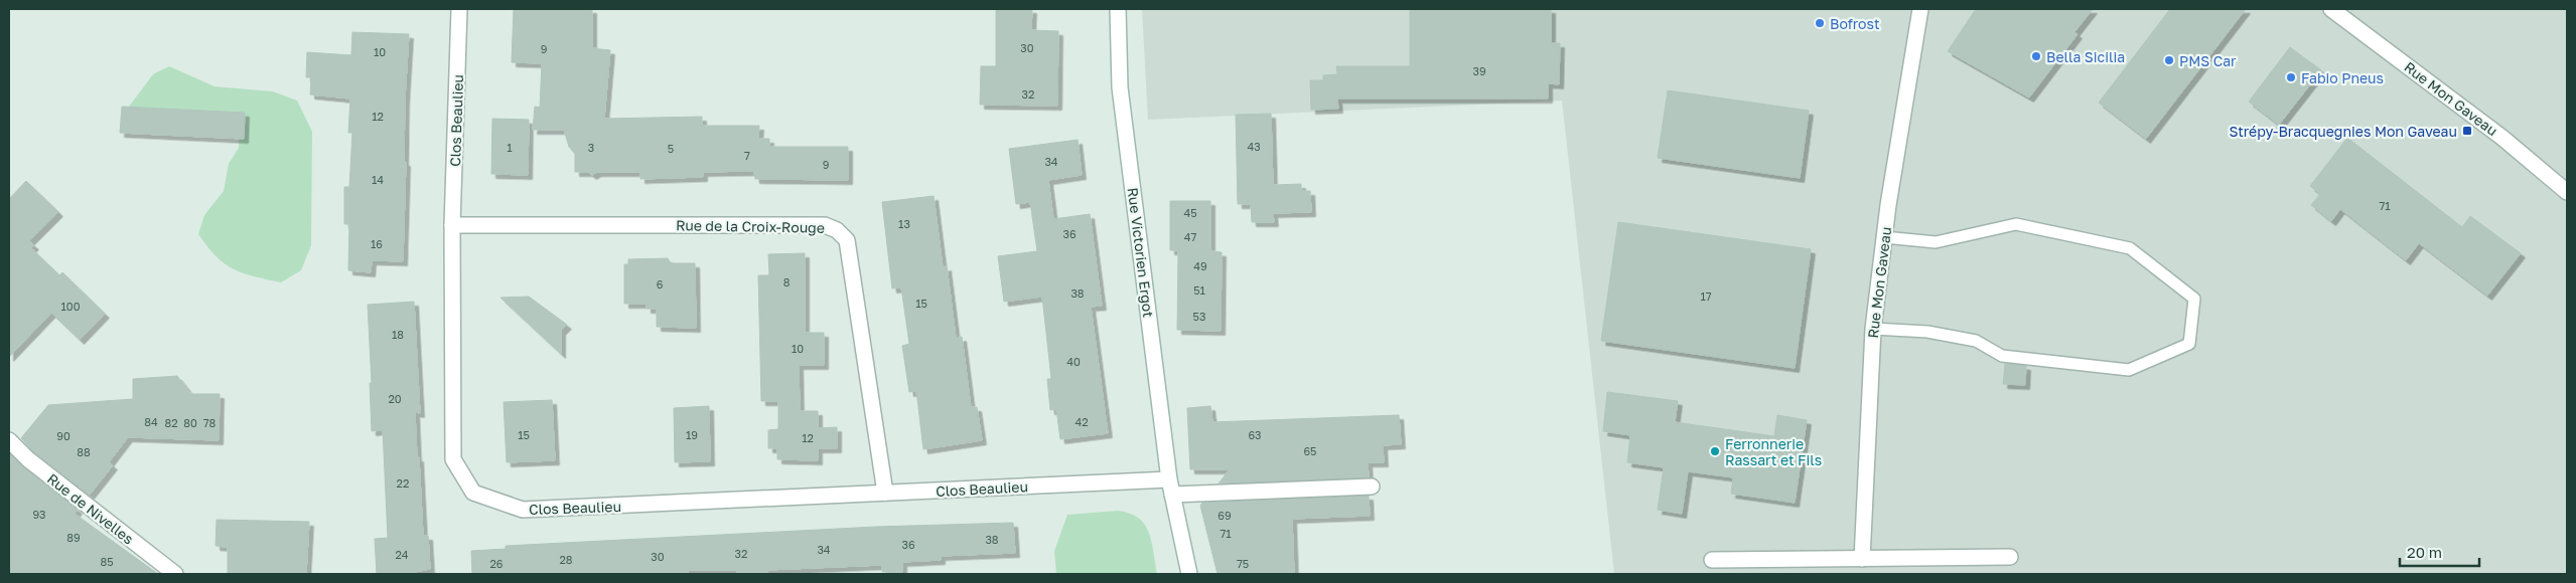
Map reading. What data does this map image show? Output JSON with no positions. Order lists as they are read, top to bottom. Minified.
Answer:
{"streets":{"street":["Rue Mon Gaveau","Clos Beaulieu","Rue de la Croix-Rouge","Rue Victorien Ergot","Rue de Nivelles"]},"crossings":[["Clos Beaulieu","Rue de la Croix-Rouge"],["Clos Beaulieu","Rue Victorien Ergot"]],"places":{"other":["Bofrost","Bella Sicilia","PMS Car","Fabio Pneus","Ferronnerie Rassart et Fils"],"transit":["Strépy-Bracquegnies Mon Gaveau"]},"house_numbers":["30","9","10","39","32","12","43","1","3","5","7","34","9","14","71","45","13","36","47","16","49","8","6","51","38","17","15","100","53","18","10","40","20","84","42","82","80","78","15","19","63","90","12","65","88","22","93","69","71","89","38","36","34","32","24","30","28","85","26","75"],"scale_bar":"20 m"}
